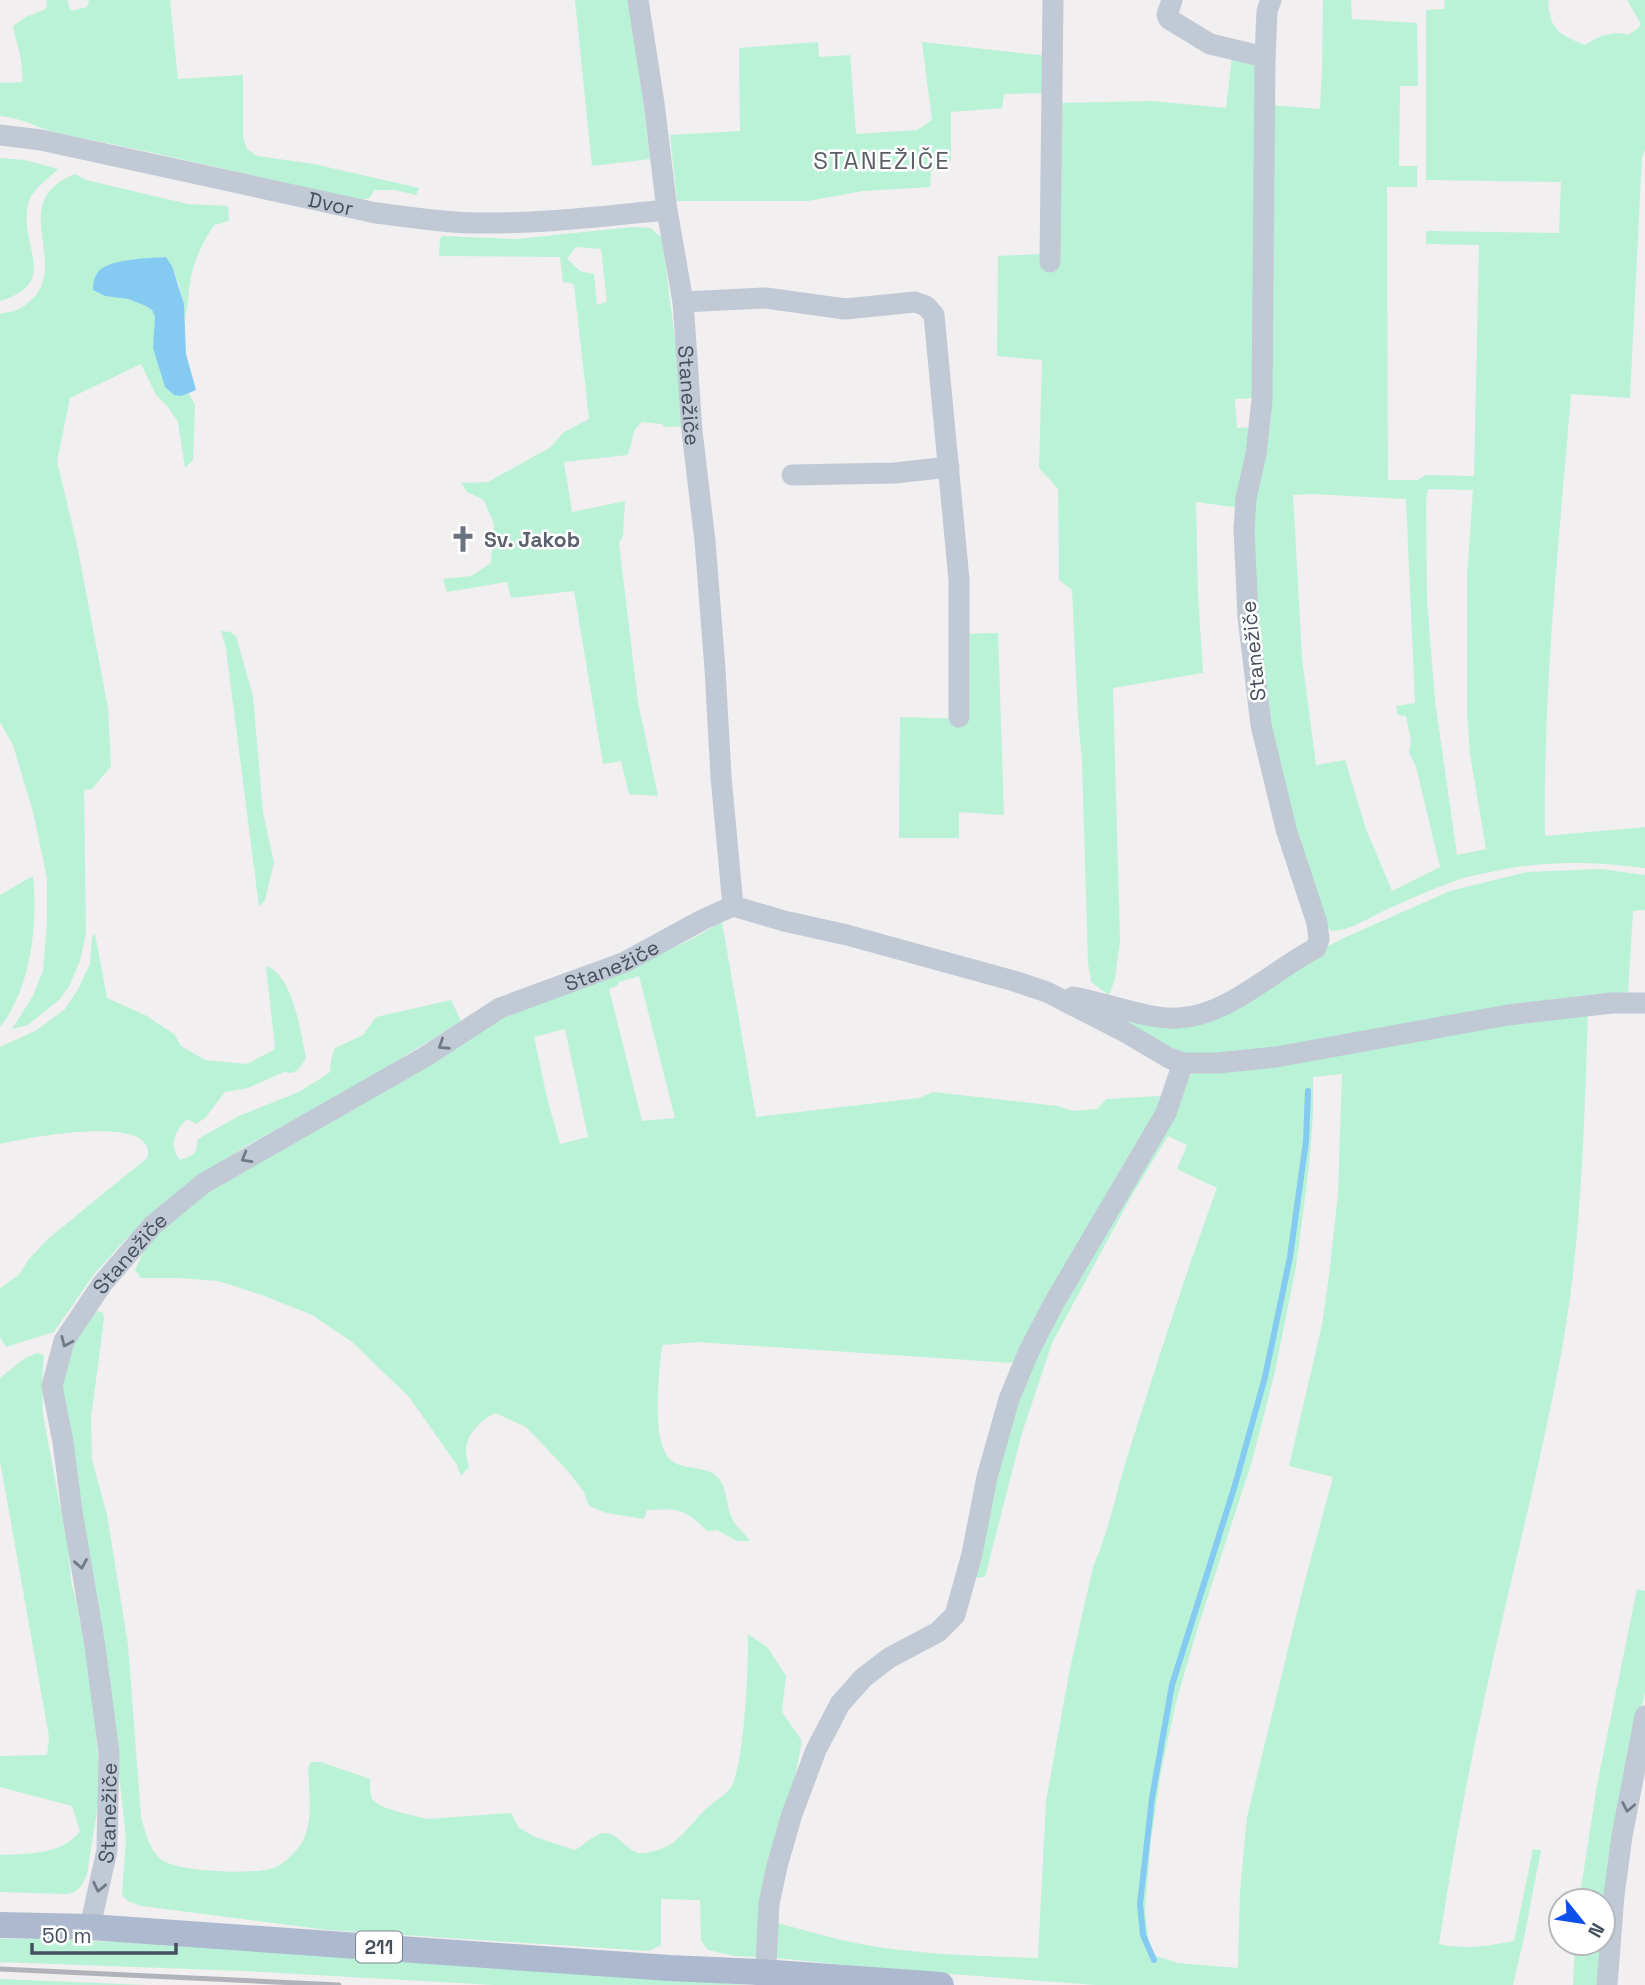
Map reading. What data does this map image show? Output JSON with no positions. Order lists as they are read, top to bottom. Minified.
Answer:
{"streets":{"main road":["211"],"street":["Dvor","Stanežiče"]},"crossings":[["Dvor","Stanežiče"],["Stanežiče","211"]],"districts":["STANEŽIČE"],"places":{"church":["Sv. Jakob"]},"scale_bar":"50 m","north":"bottom right"}
